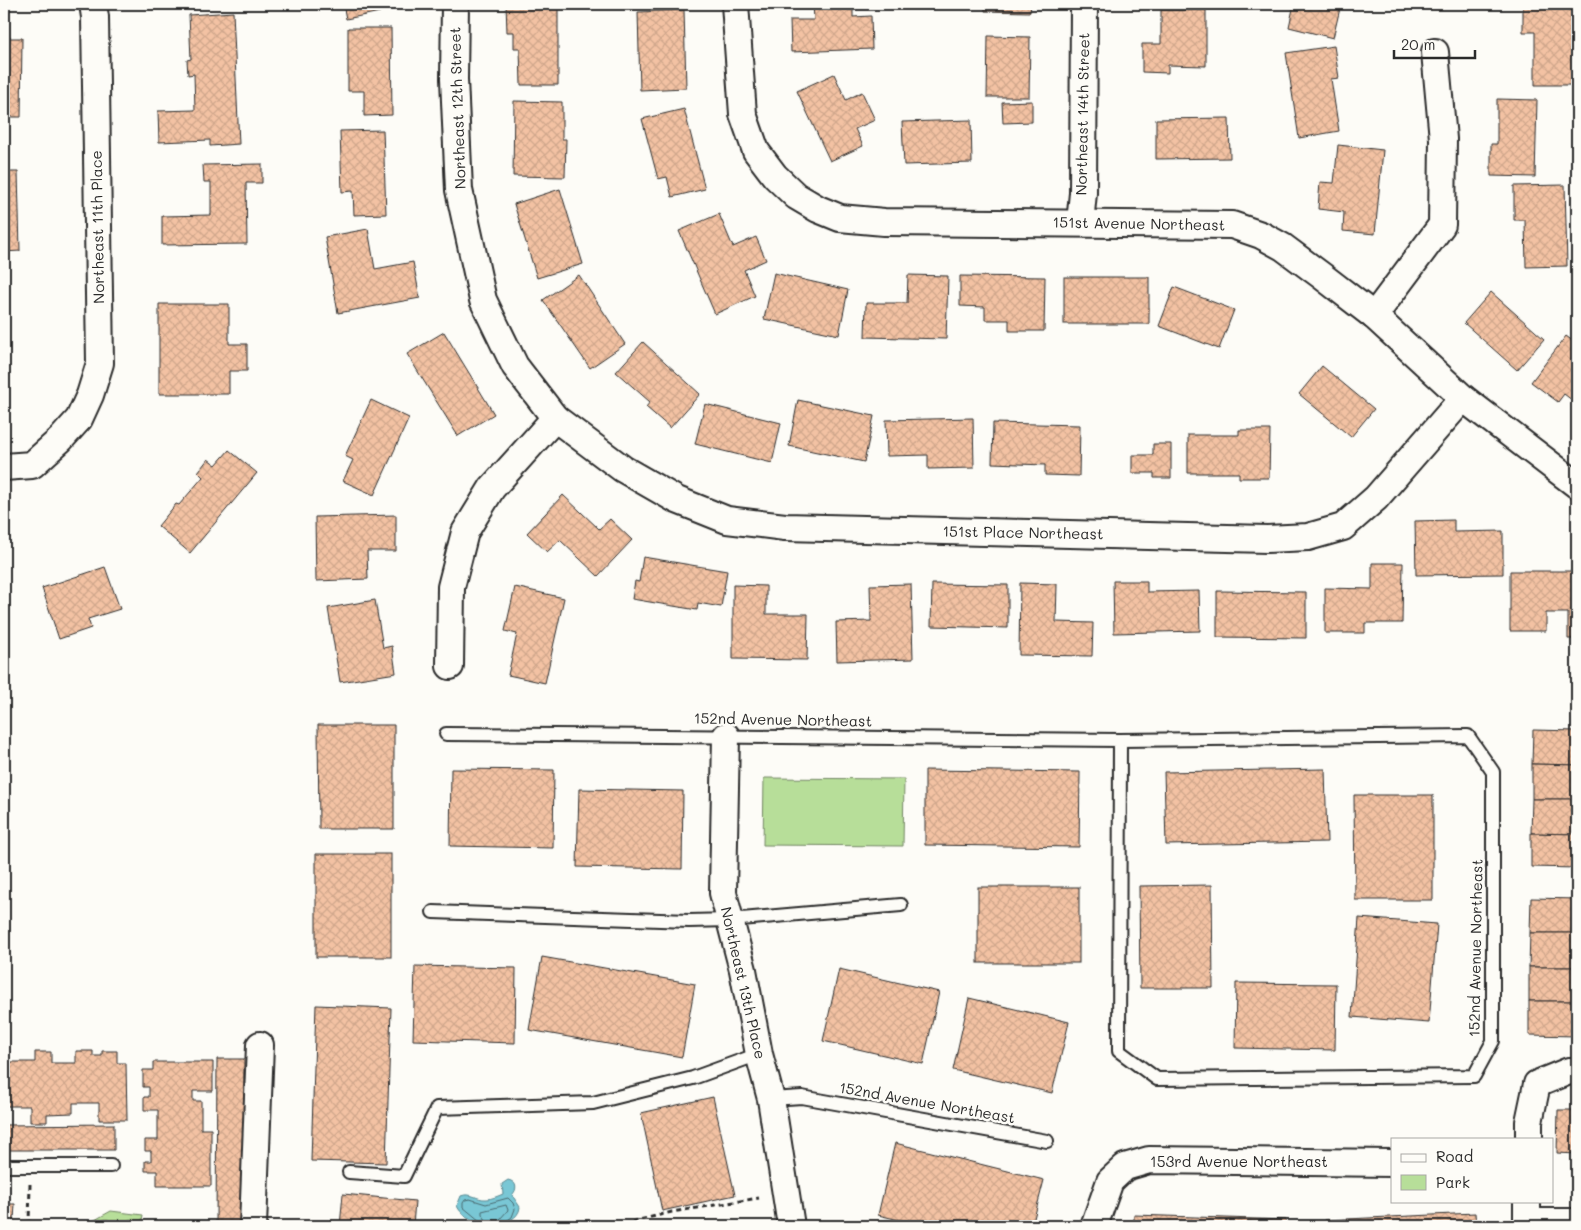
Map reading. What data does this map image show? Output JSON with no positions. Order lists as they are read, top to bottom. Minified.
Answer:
{"streets":{"street":["Northeast 12th Street","Northeast 14th Street","151st Avenue Northeast","Northeast 11th Place","151st Place Northeast","Northeast 13th Place","153rd Avenue Northeast"],"lane":["152nd Avenue Northeast"]},"crossings":[["Northeast 12th Street","151st Place Northeast"],["Northeast 14th Street","151st Avenue Northeast"],["151st Avenue Northeast","151st Place Northeast"],["152nd Avenue Northeast","Northeast 13th Place"]],"legend":["Road","Park"],"scale_bar":"20 m"}
